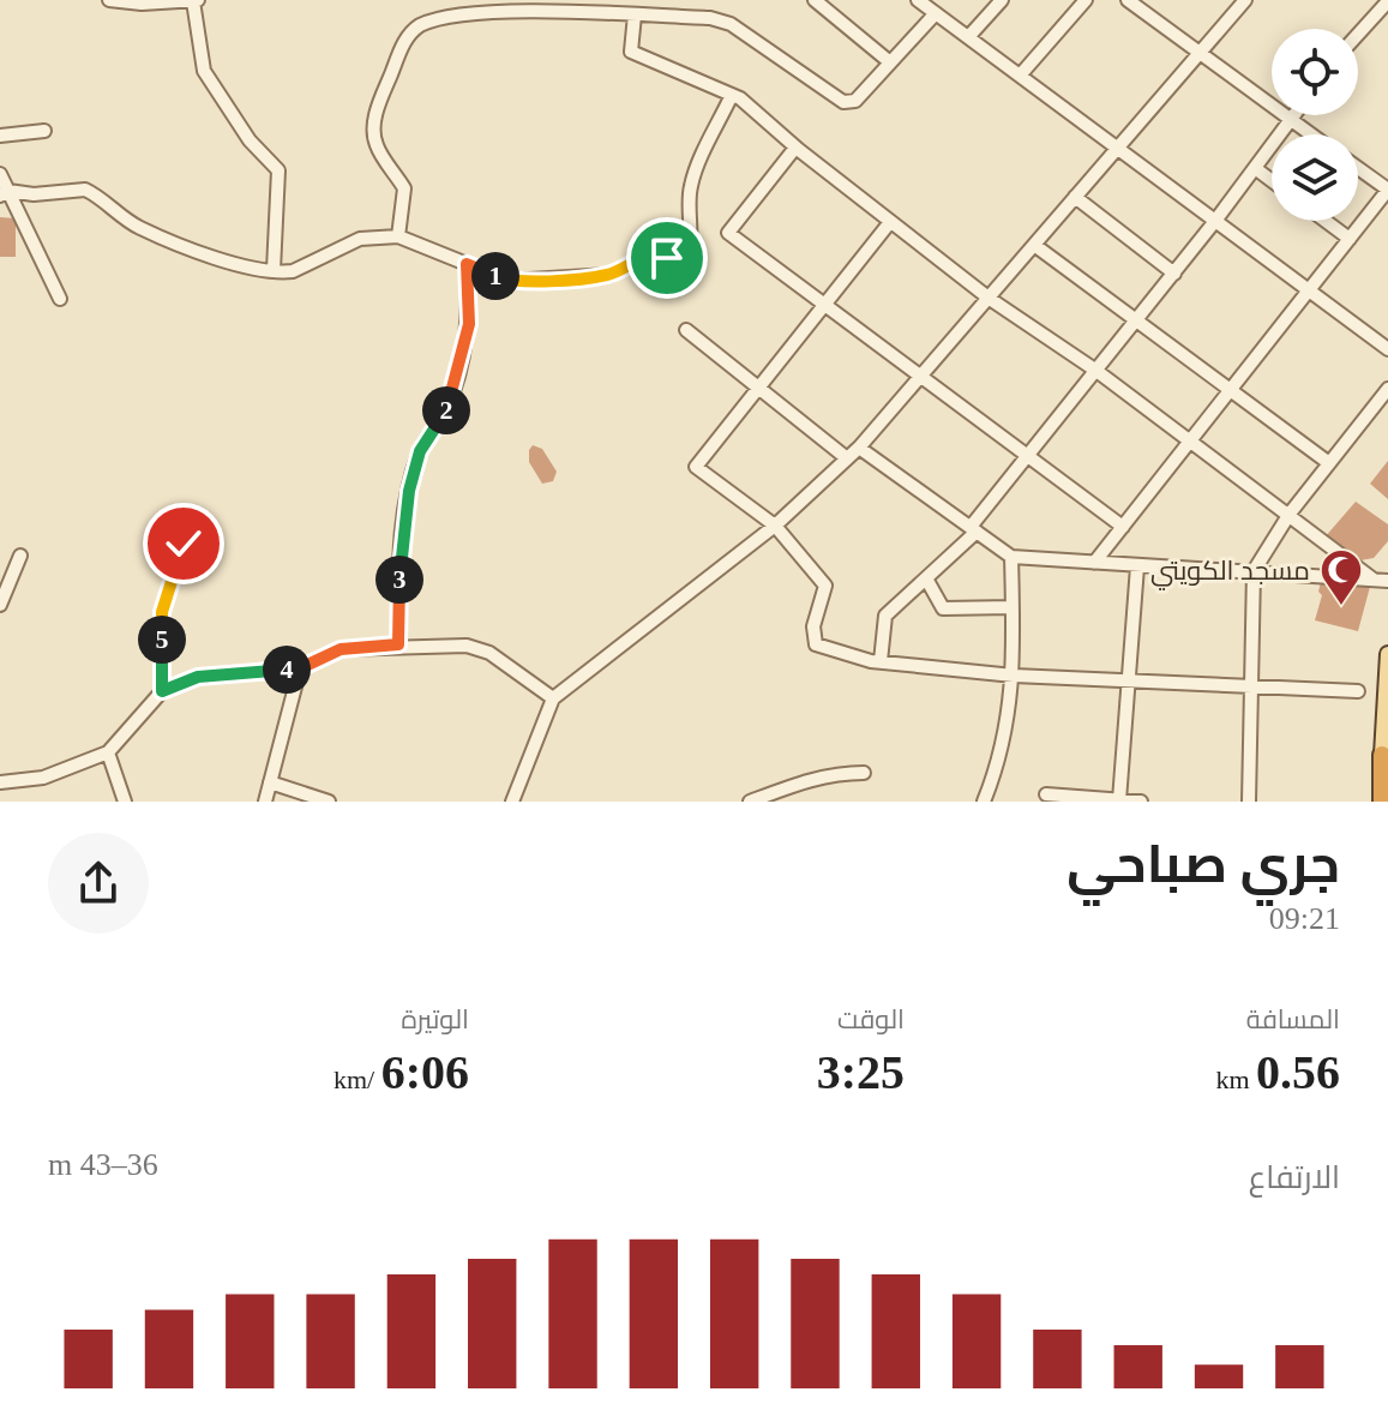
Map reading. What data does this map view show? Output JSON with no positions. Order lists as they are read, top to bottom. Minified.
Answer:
{"places":{"mosque":["مسجد الكويتي"]},"page":{"pins":["1","2","3","5","4"],"heading":["جري صباحي","09:21"],"stats":[["المسافة","0.56 km"],["الوقت","3:25"],["الوتيرة","6:06 /km"]],"chart":["الارتفاع","36–43 m"]}}
